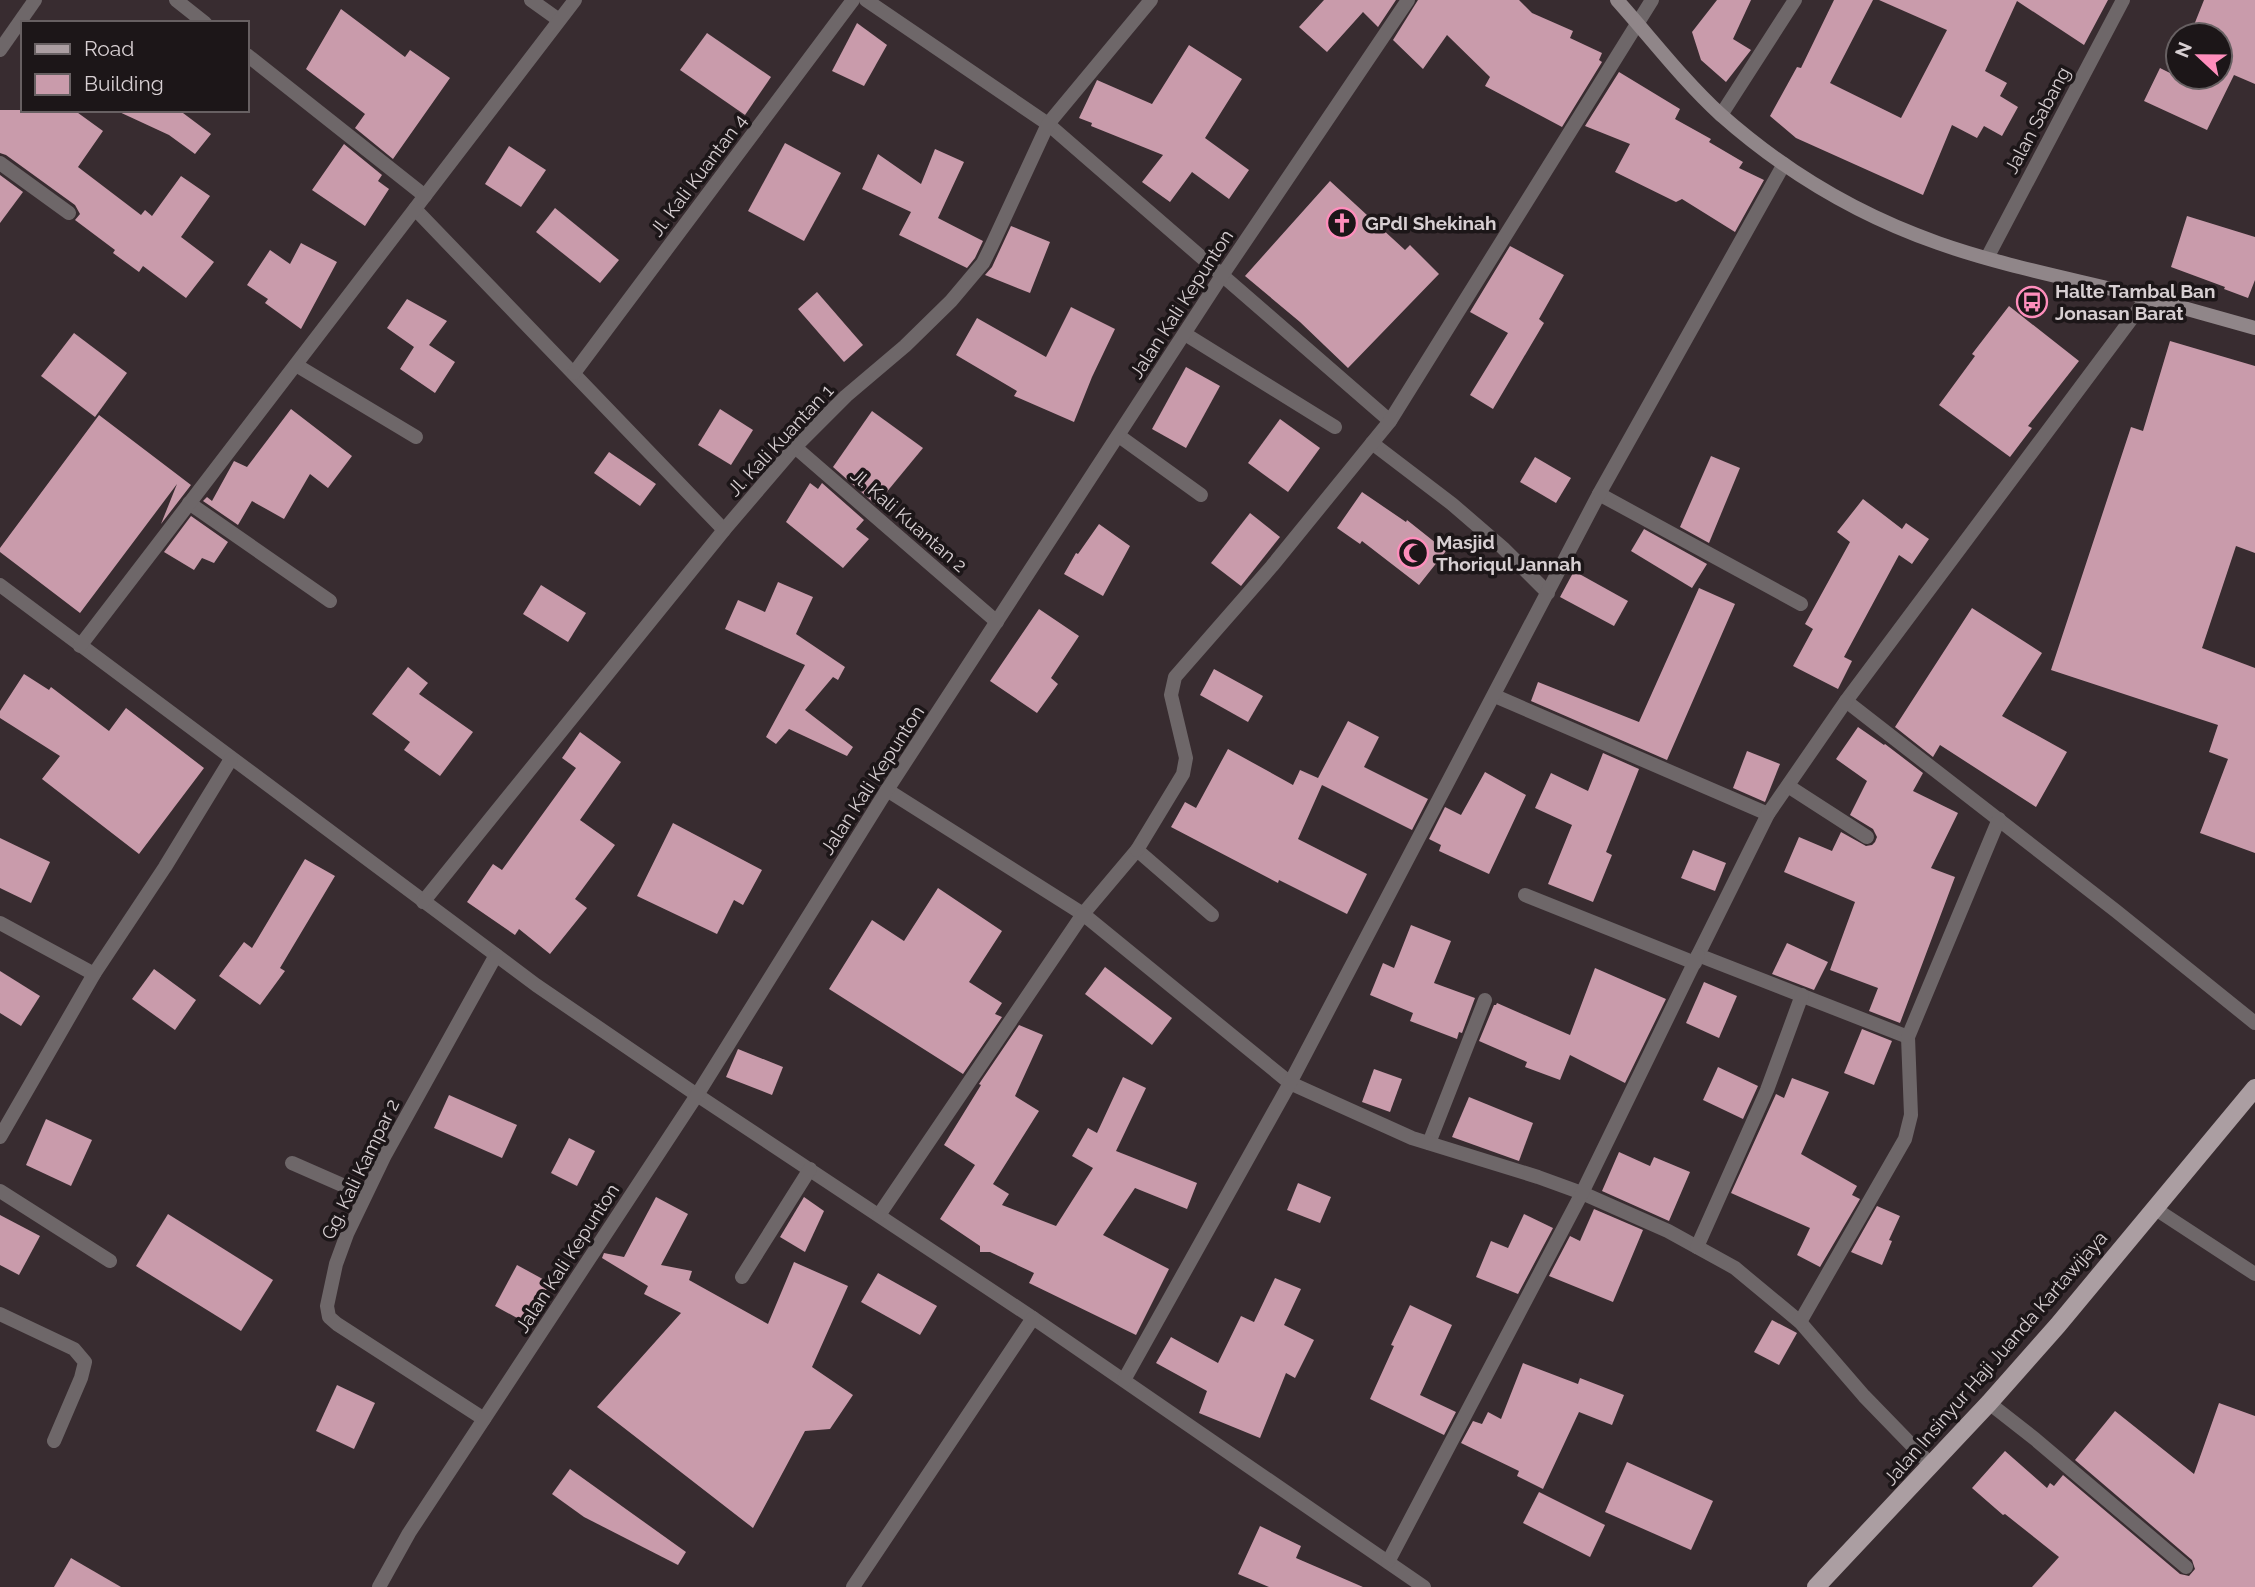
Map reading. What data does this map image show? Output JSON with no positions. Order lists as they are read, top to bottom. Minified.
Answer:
{"streets":{"main road":["Jalan Insinyur Haji Juanda Kartawijaya"],"street":["Jalan Sabang","Jl. Kali Kuantan 4","Jalan Kali Kepunton","Jl. Kali Kuantan 1","Jl. Kali Kuantan 2","Gg. Kali Kampar 2"]},"crossings":[["Jalan Kali Kepunton","Jl. Kali Kuantan 2"],["Jalan Kali Kepunton","Gg. Kali Kampar 2"],["Jl. Kali Kuantan 1","Jl. Kali Kuantan 2"]],"places":{"church":["GPdI Shekinah"],"bus stop":["Halte Tambal Ban Jonasan Barat"],"mosque":["Masjid Thoriqul Jannah"]},"legend":["Road","Building"],"north":"left"}
